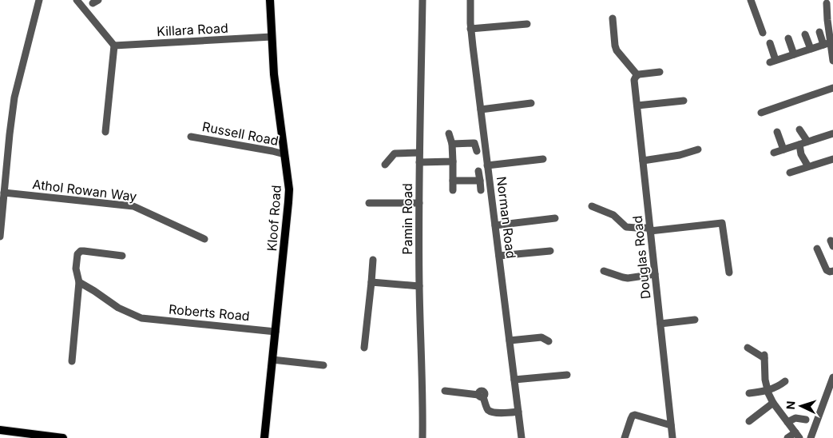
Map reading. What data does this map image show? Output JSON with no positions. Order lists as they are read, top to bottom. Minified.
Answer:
{"streets":{"main road":["Kloof Road"],"street":["Killara Road","Russell Road","Athol Rowan Way","Norman Road","Pamin Road","Douglas Road","Roberts Road"]},"crossings":[["Killara Road","Kloof Road"],["Russell Road","Kloof Road"],["Kloof Road","Roberts Road"]],"north":"left"}
